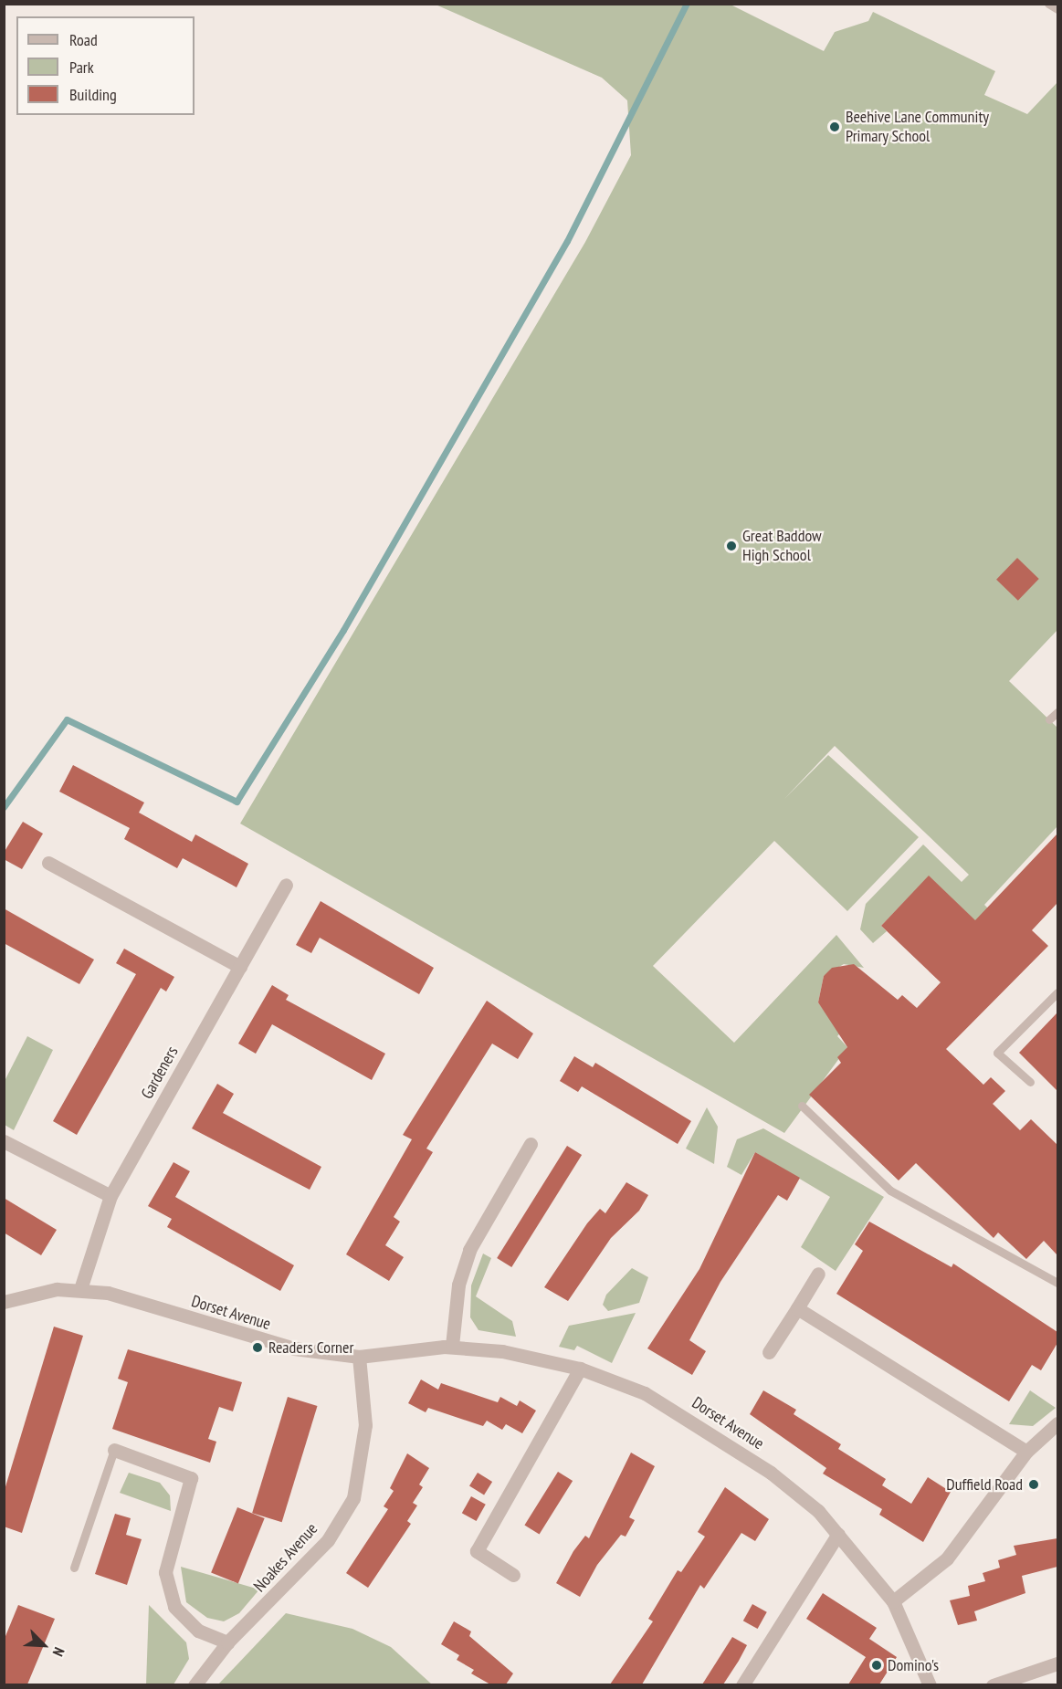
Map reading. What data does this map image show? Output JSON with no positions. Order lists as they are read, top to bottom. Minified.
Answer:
{"streets":{"street":["Gardeners","Dorset Avenue","Noakes Avenue"]},"crossings":[["Gardeners","Dorset Avenue"],["Dorset Avenue","Noakes Avenue"]],"places":["Beehive Lane Community Primary School","Great Baddow High School","Readers Corner","Duffield Road","Domino's"],"legend":["Road","Park","Building"],"north":"bottom right"}
